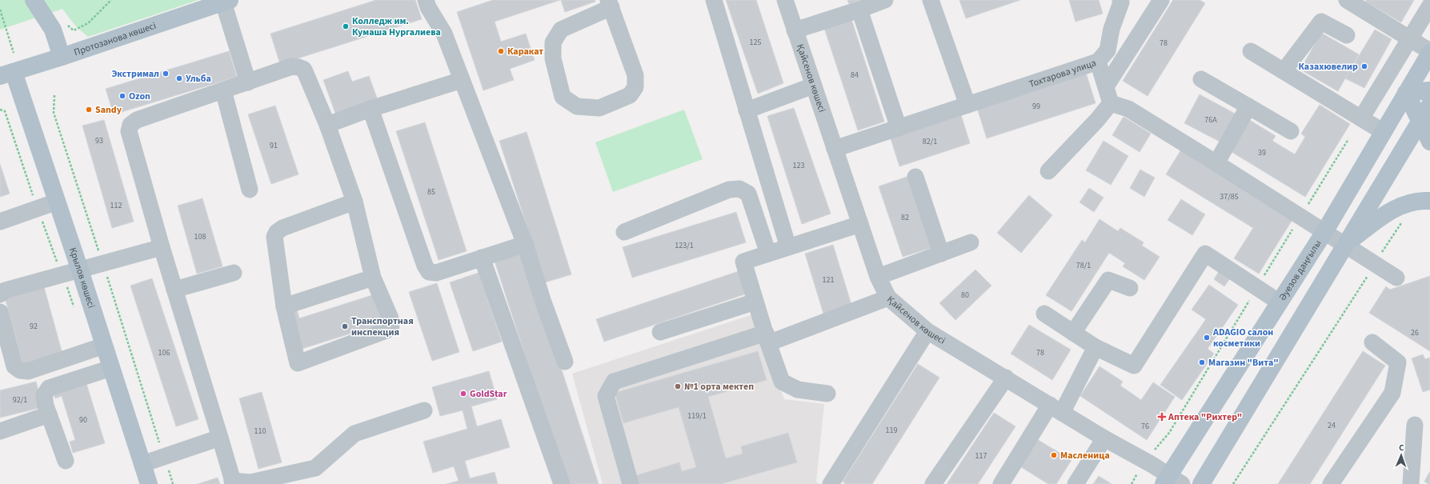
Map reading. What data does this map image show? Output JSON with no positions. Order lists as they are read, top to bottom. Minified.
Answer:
{"streets":{"main road":["Протозанова көшесі","Әуезов даңғылы","Крылов көшесі"],"street":["Тохтарова улица","Қайсенов көшесі"]},"crossings":[["Протозанова көшесі","Крылов көшесі"],["Тохтарова улица","Қайсенов көшесі"],["Қайсенов көшесі","Әуезов даңғылы"]],"places":{"other":["Колледж им. Кумаша Нургалиева","Каракат","Казахювелир","Экстримал","Ульба","Ozon","Sandy","Транспортная инспекция","ADAGIO салон косметики","Магазин \"Вита\"","№1 орта мектеп","GoldStar","Масленица"],"health":["Аптека \"Рихтер\""]},"house_numbers":["125","78","84","99","76А","93","82/1","91","39","123","85","37/85","112","82","108","123/1","78/1","121","80","92","26","106","78","92/1","119/1","90","24","76","119","110","117"],"north":"top"}
